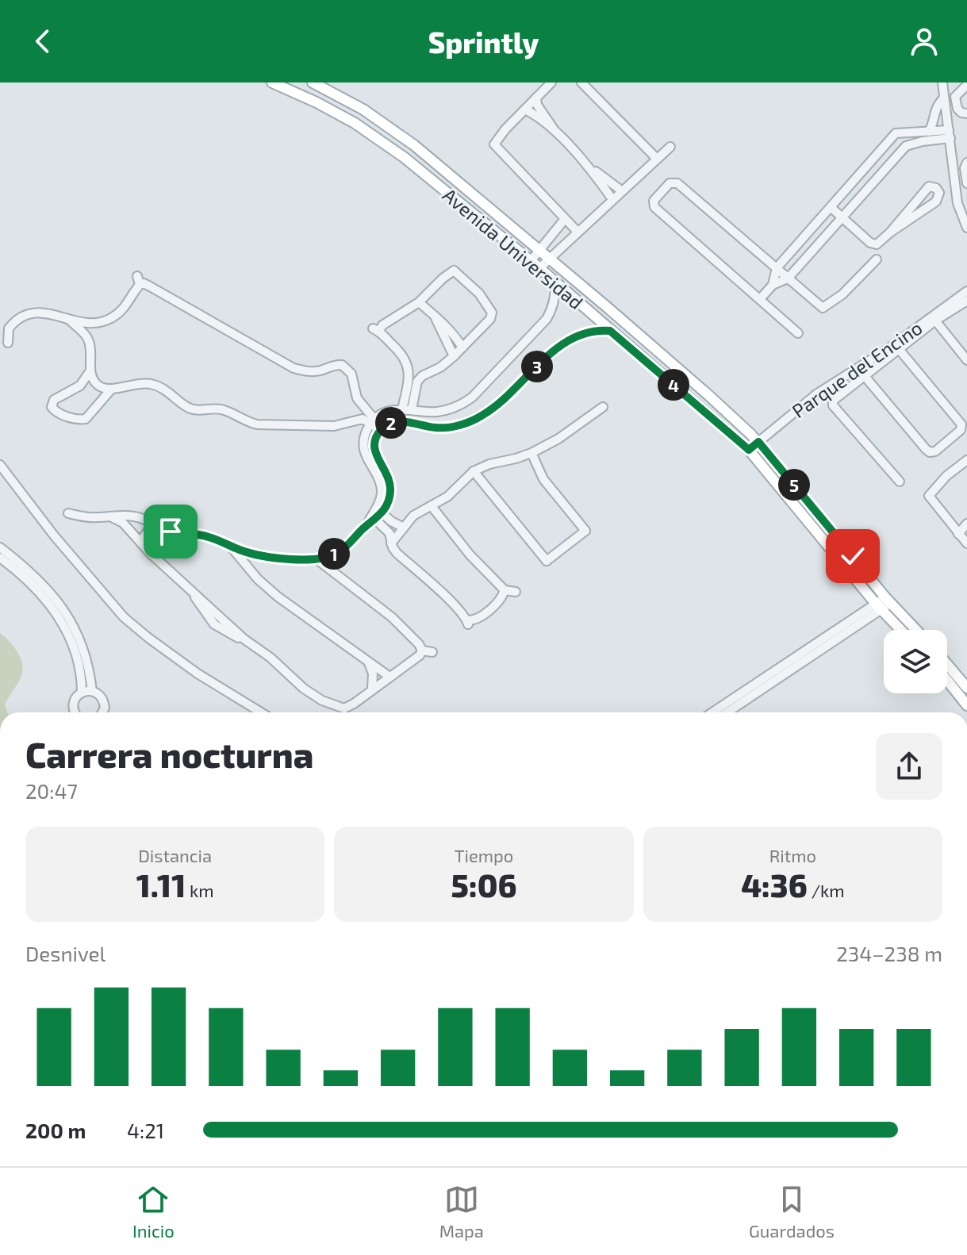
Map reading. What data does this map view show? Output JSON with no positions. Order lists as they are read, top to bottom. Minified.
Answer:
{"streets":{"main road":["Avenida Universidad"],"street":["Parque del Encino"]},"crossings":[["Avenida Universidad","Parque del Encino"]],"page":{"header":"Sprintly","pins":["3","4","2","5","1"],"heading":["Carrera nocturna","20:47"],"stats":[["Distancia","1.11 km"],["Tiempo","5:06"],["Ritmo","4:36 /km"]],"chart":["Desnivel","234–238 m"],"list":[{"name":"200 m","note":"4:21"}],"tabs":["Inicio","Mapa","Guardados"]}}
